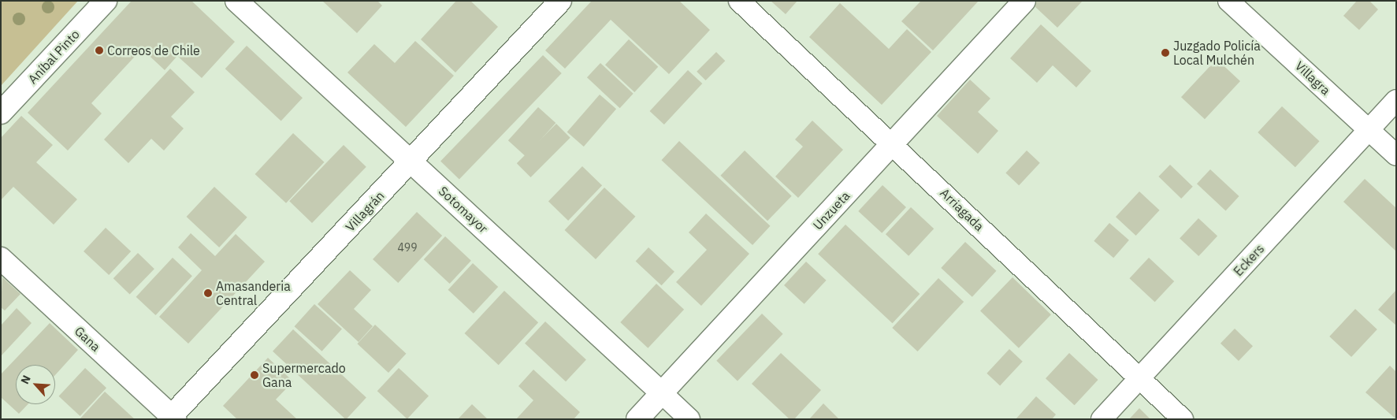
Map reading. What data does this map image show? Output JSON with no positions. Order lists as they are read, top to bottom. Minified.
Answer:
{"streets":{"street":["Aníbal Pinto","Villagra","Sotomayor","Arriagada","Unzueta","Villagrán","Eckers","Gana"]},"crossings":[["Villagra","Eckers"],["Sotomayor","Unzueta"],["Sotomayor","Villagrán"],["Arriagada","Unzueta"],["Arriagada","Eckers"],["Villagrán","Gana"]],"places":["Correos de Chile","Juzgado Policía Local Mulchén","Amasanderia Central","Supermercado Gana"],"house_numbers":["499"],"north":"top left"}
